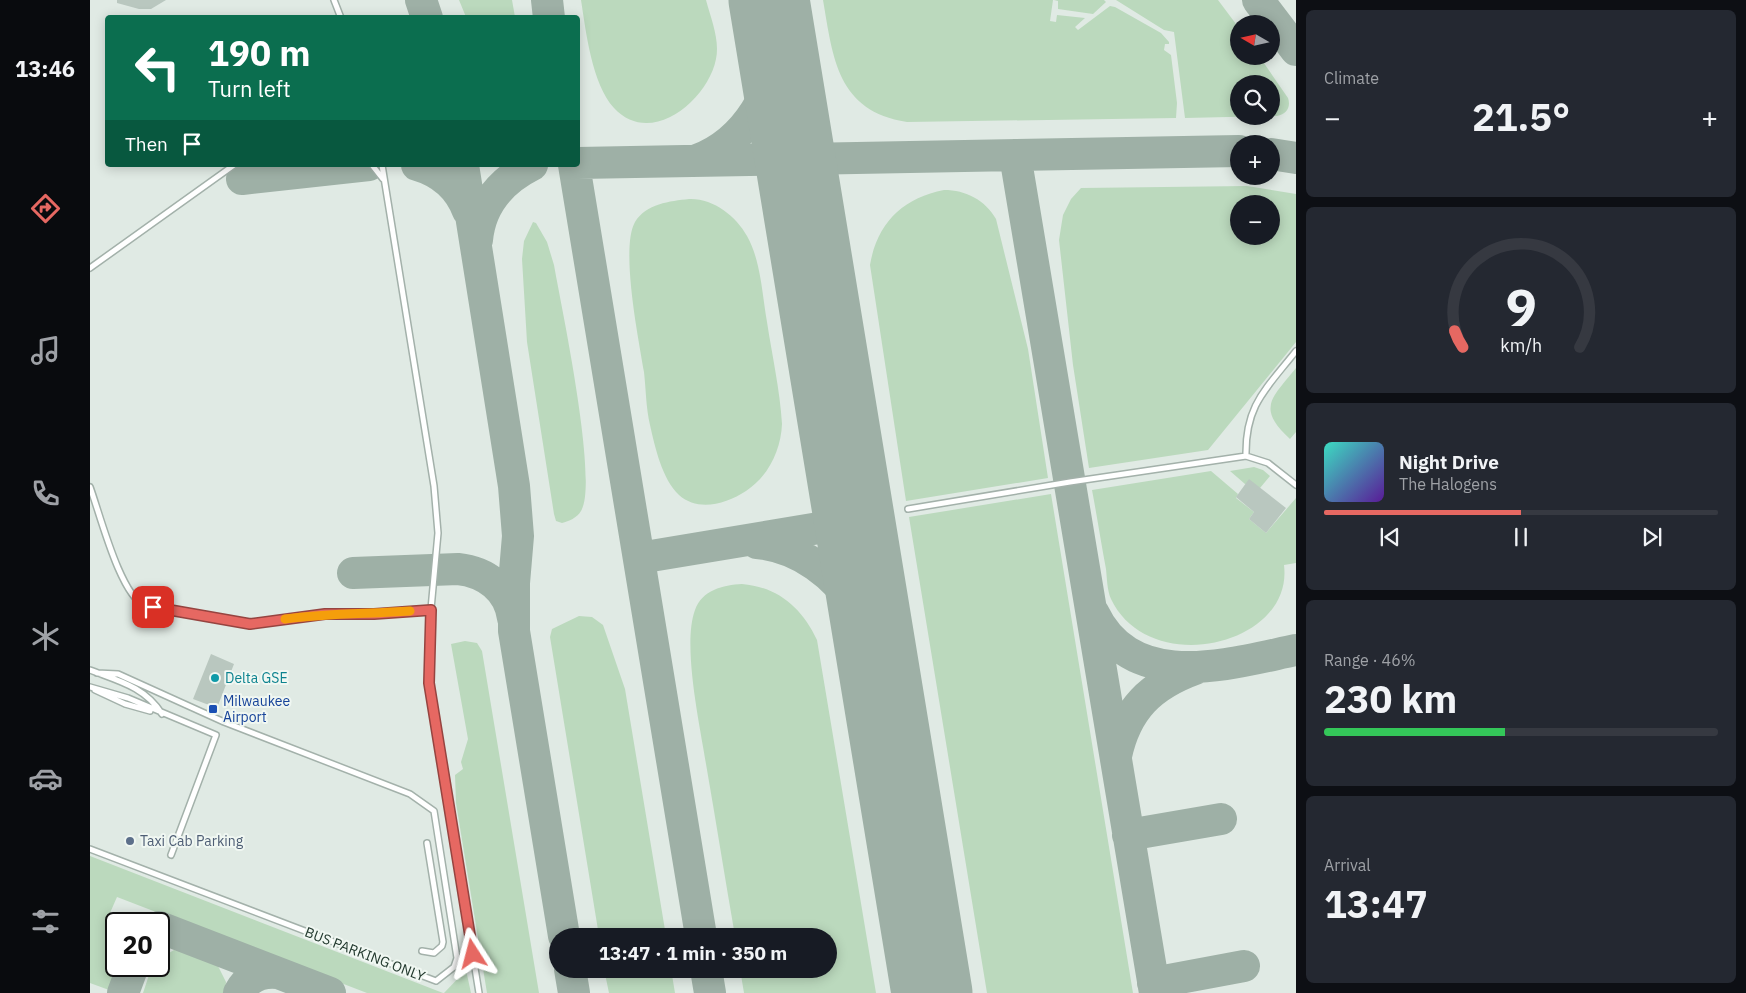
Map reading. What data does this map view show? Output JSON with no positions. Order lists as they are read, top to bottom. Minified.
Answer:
{"streets":{"lane":["BUS PARKING ONLY"]},"places":{"other":["Delta GSE","Taxi Cab Parking"],"transit":["Milwaukee Airport"]},"north":"left","page":{"tabs":"13:46","tile":["Climate",["Range · 46%","230 km"],["Arrival","13:47"]],"map_buttons":["+","−"],"turn":["190 m","Turn left"],"heat":["−","21.5°","+"],"then":"Then","song":["Night Drive","The Halogens"],"limit":"20","trip":"13:47 · 1 min · 350 m","gauge":["9","km/h"]}}
